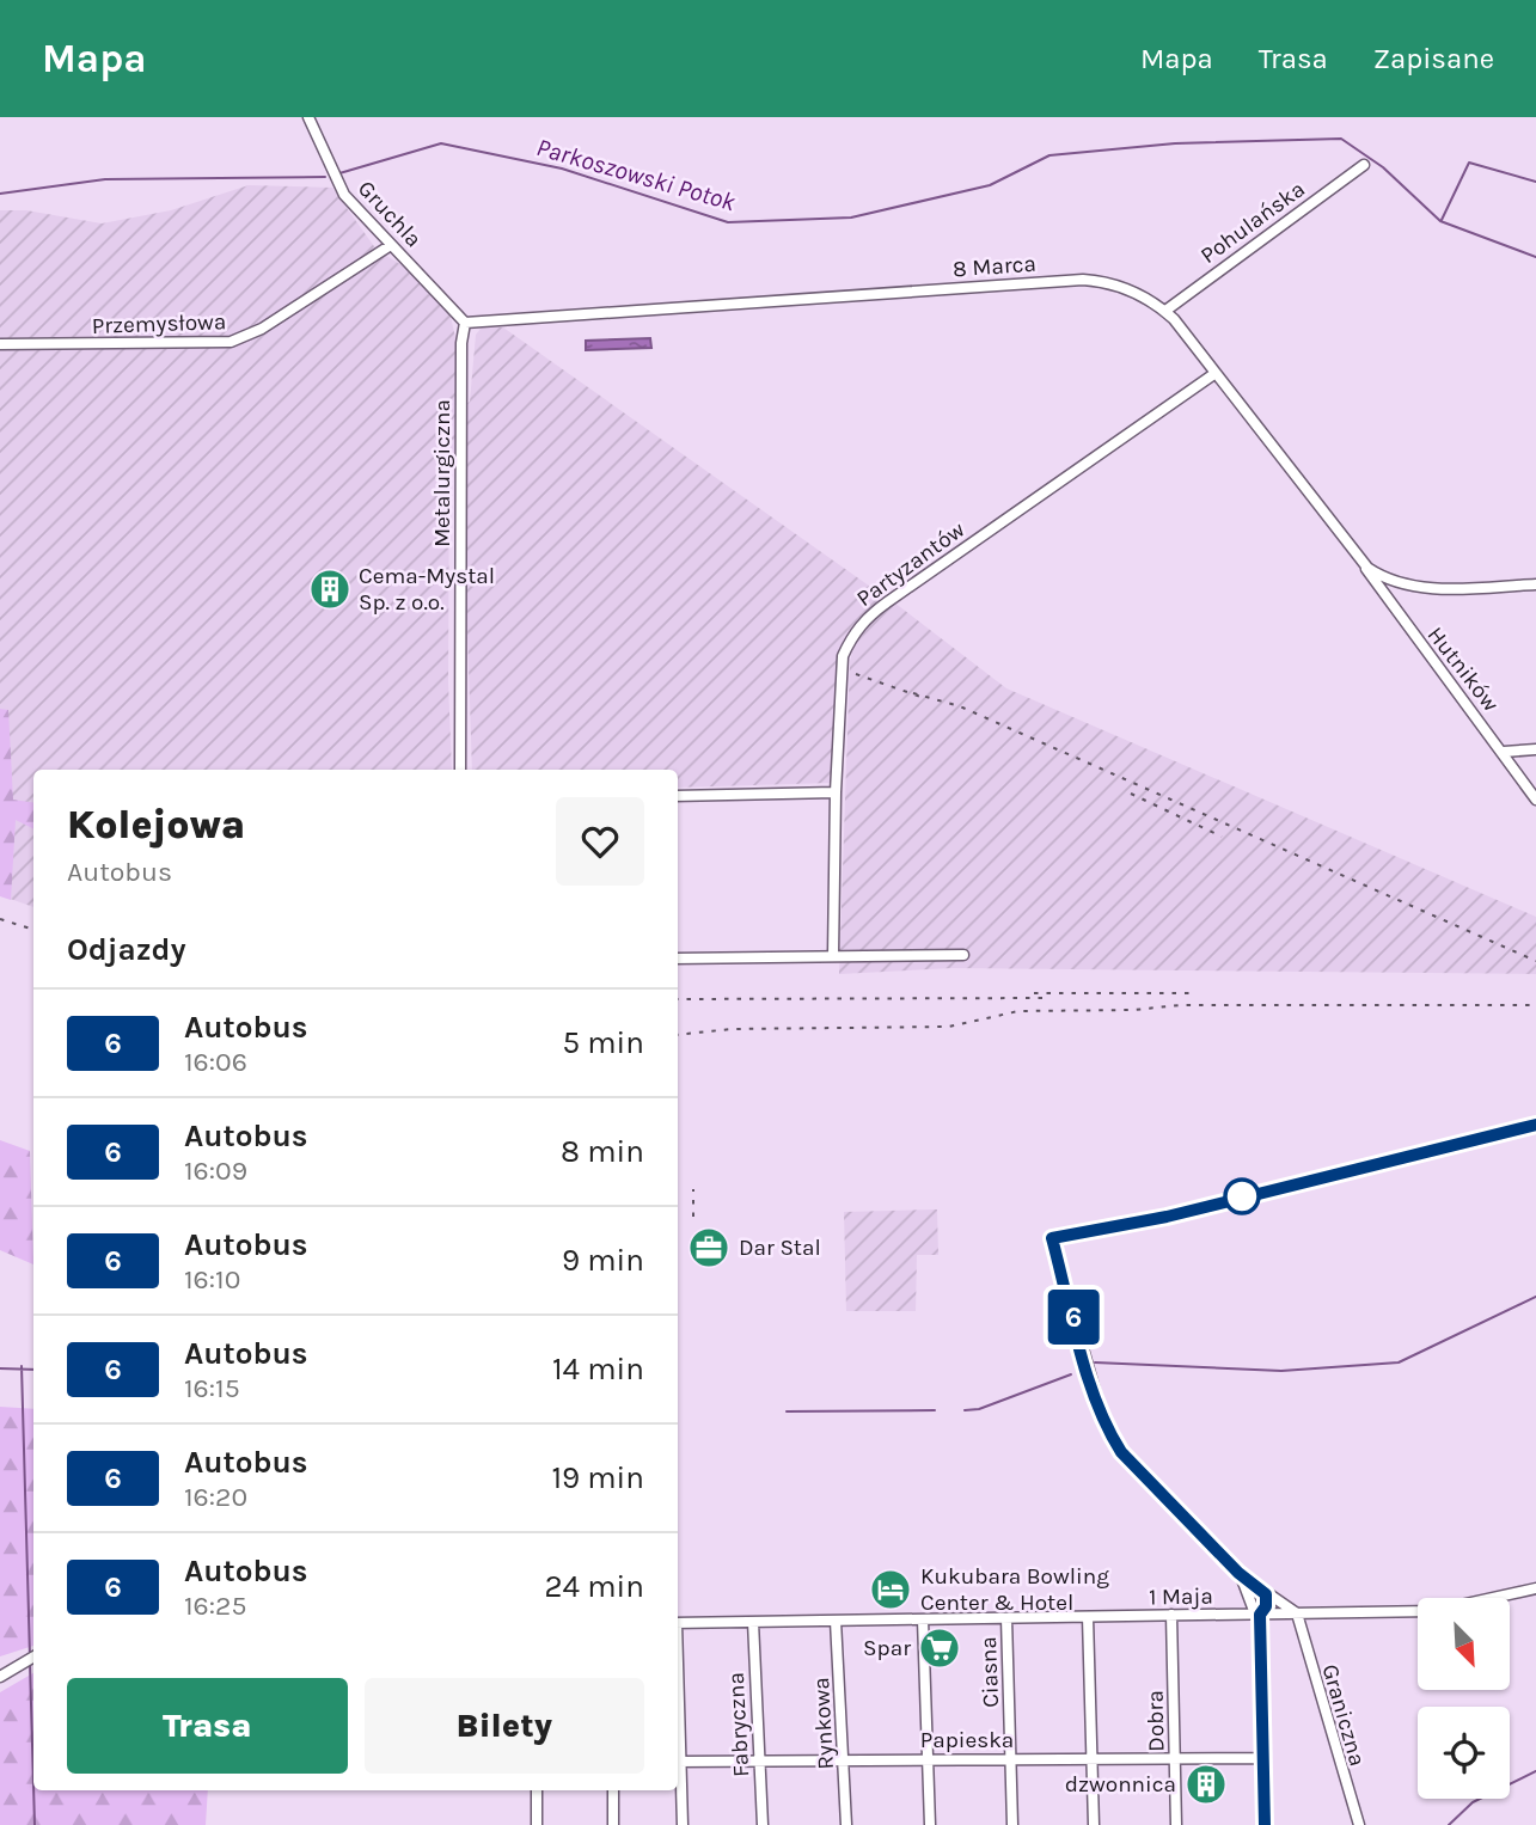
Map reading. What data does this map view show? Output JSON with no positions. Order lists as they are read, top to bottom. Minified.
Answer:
{"streets":{"street":["Gruchla","Pohulańska","8 Marca","Przemysłowa","Metalurgiczna","Partyzantów","Hutników","1 Maja","Ciasna","Graniczna","Dobra","Rynkowa","Fabryczna","Papieska"]},"crossings":[["Gruchla","8 Marca"],["Gruchla","Przemysłowa"],["Gruchla","Metalurgiczna"],["Pohulańska","8 Marca"],["8 Marca","Metalurgiczna"],["8 Marca","Partyzantów"],["8 Marca","Hutników"],["1 Maja","Ciasna"],["1 Maja","Graniczna"],["1 Maja","Dobra"],["1 Maja","Rynkowa"],["1 Maja","Fabryczna"],["Ciasna","Papieska"],["Dobra","Papieska"],["Rynkowa","Papieska"],["Fabryczna","Papieska"]],"water":["Parkoszowski Potok"],"places":{"building":["Cema-Mystal Sp. z o.o.","dzwonnica"],"office":["Dar Stal"],"hotel":["Kukubara Bowling Center & Hotel"],"supermarket":["Spar"]},"lines":["bus line 6"],"north":"bottom right","page":{"header":"Mapa","nav":["Mapa","Trasa","Zapisane"],"on_map":"6","heading":[["Kolejowa","Autobus"],"Odjazdy"],"list":[{"mark":"6","name":"Autobus","note":"16:06","value":"5 min"},{"mark":"6","name":"Autobus","note":"16:09","value":"8 min"},{"mark":"6","name":"Autobus","note":"16:10","value":"9 min"},{"mark":"6","name":"Autobus","note":"16:15","value":"14 min"},{"mark":"6","name":"Autobus","note":"16:20","value":"19 min"},{"mark":"6","name":"Autobus","note":"16:25","value":"24 min"}],"buttons":["Trasa","Bilety"]}}
